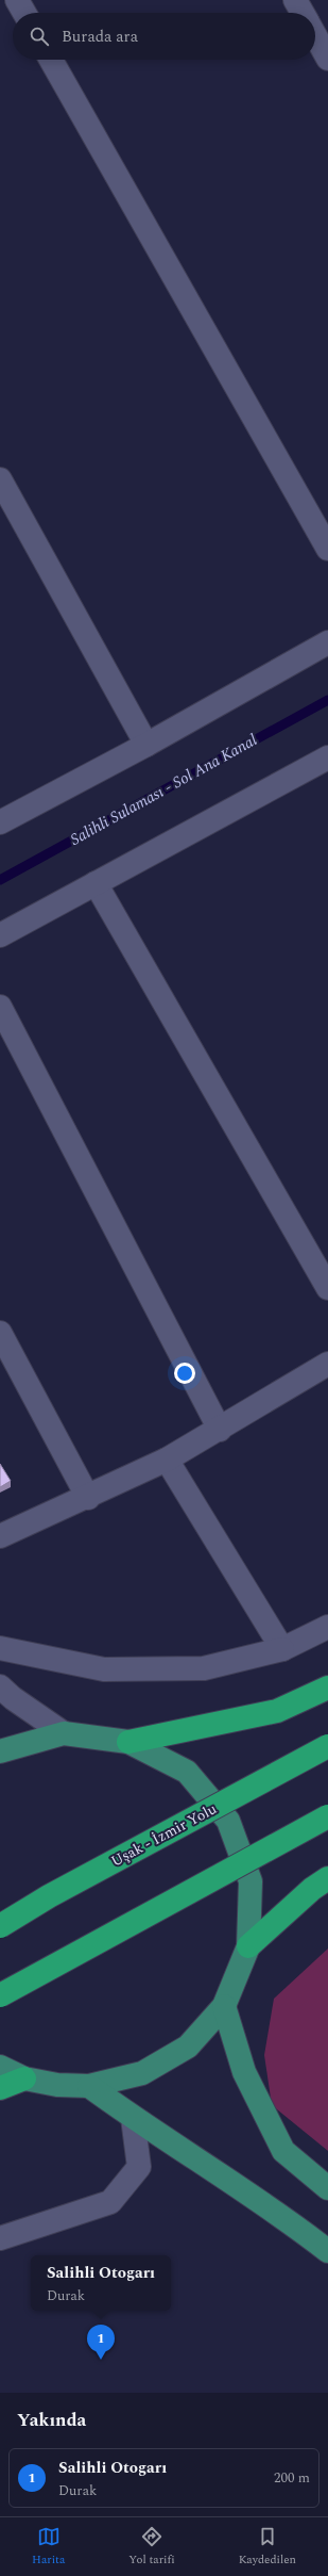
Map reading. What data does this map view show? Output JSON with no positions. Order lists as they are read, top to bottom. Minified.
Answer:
{"streets":{"highway":["Uşak - İzmir Yolu"]},"water":["Salihli Sulaması - Sol Ana Kanal"],"page":{"search":"Burada ara","popup":["Salihli Otogarı","Durak"],"pins":"1","heading":"Yakında","list":[{"mark":"1","name":"Salihli Otogarı","note":"Durak","value":"200 m"}],"nav":["Harita","Yol tarifi","Kaydedilen"]}}
